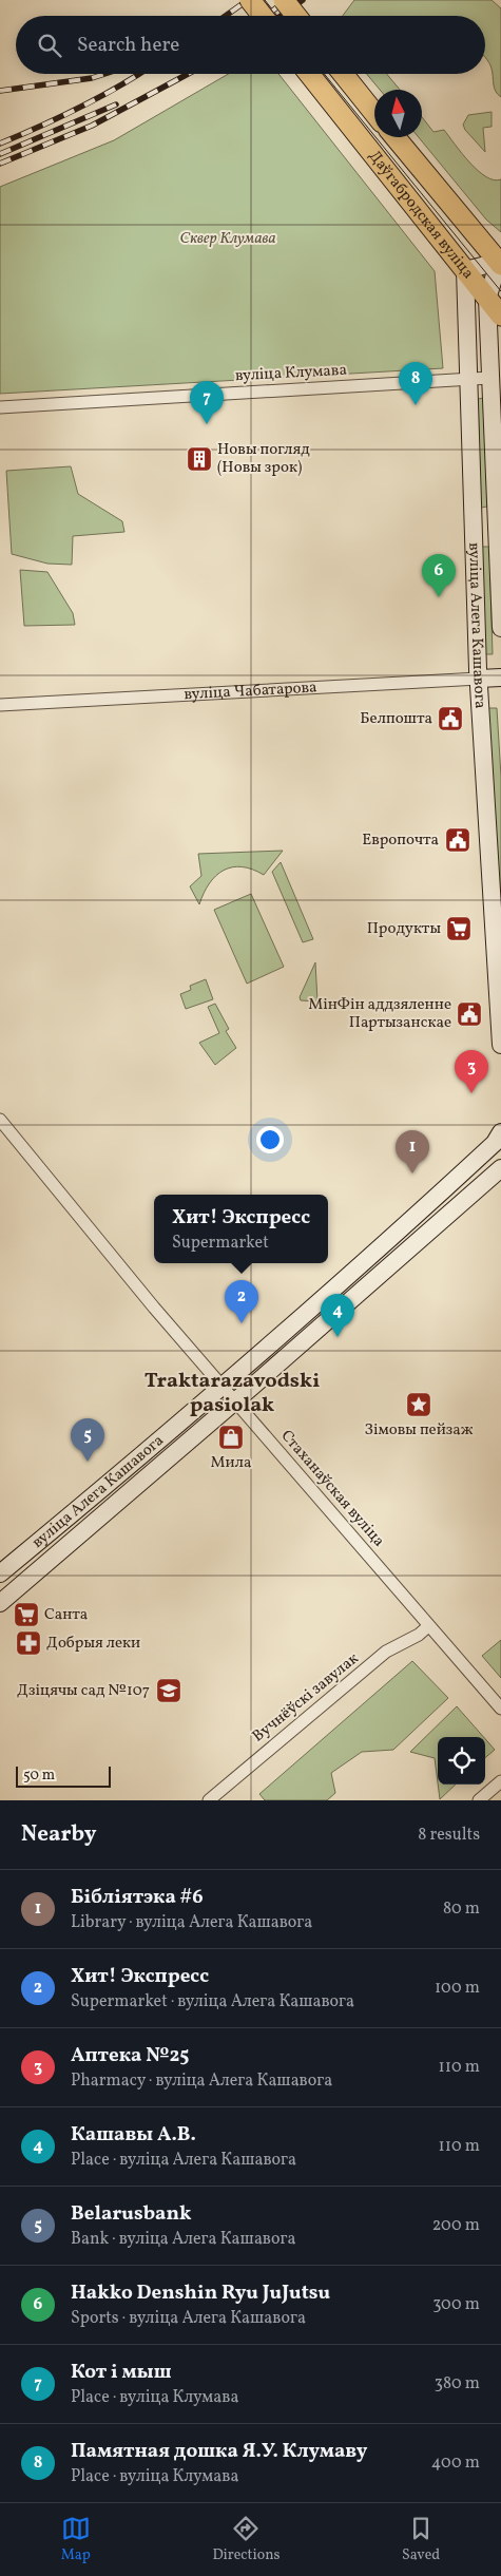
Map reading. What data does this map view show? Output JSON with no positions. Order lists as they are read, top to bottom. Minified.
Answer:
{"streets":{"main road":["Даўгабродская вуліца","вуліца Алега Кашавога","вуліца Чабатарова"],"street":["вуліца Клумава","Стаханаўская вуліца","Вучнёўскі завулак"]},"crossings":[["Даўгабродская вуліца","вуліца Алега Кашавога"],["вуліца Клумава","вуліца Алега Кашавога"],["вуліца Алега Кашавога","вуліца Чабатарова"],["вуліца Алега Кашавога","Стаханаўская вуліца"],["Стаханаўская вуліца","Вучнёўскі завулак"]],"districts":["Traktarazavodski pasiolak"],"parks":["Сквер Клумава"],"places":{"building":["Новы погляд (Новы зрок)"],"public building":["Белпошта","Европочта","МінФін аддзяленне Партызанскае"],"supermarket":["Продукты","Санта"],"place":["Зімовы пейзаж"],"shop":["Мила"],"pharmacy":["Добрыя леки"],"school or university":["Дзіцячы сад №107"]},"scale_bar":"50 m","north":"top","page":{"search":"Search here","pins":["8","7","6","3","1","2","4","5"],"popup":["Хит! Экспресс","Supermarket"],"scale":"50 m","heading":["Nearby","8 results"],"list":[{"mark":"1","name":"Бібліятэка #6","note":"Library · вуліца Алега Кашавога","value":"80 m"},{"mark":"2","name":"Хит! Экспресс","note":"Supermarket · вуліца Алега Кашавога","value":"100 m"},{"mark":"3","name":"Аптека №25","note":"Pharmacy · вуліца Алега Кашавога","value":"110 m"},{"mark":"4","name":"Кашавы А.В.","note":"Place · вуліца Алега Кашавога","value":"110 m"},{"mark":"5","name":"Belarusbank","note":"Bank · вуліца Алега Кашавога","value":"200 m"},{"mark":"6","name":"Hakko Denshin Ryu JuJutsu","note":"Sports · вуліца Алега Кашавога","value":"300 m"},{"mark":"7","name":"Кот і мыш","note":"Place · вуліца Клумава","value":"380 m"},{"mark":"8","name":"Памятная дошка Я.У. Клумаву","note":"Place · вуліца Клумава","value":"400 m"}],"nav":["Map","Directions","Saved"]}}
